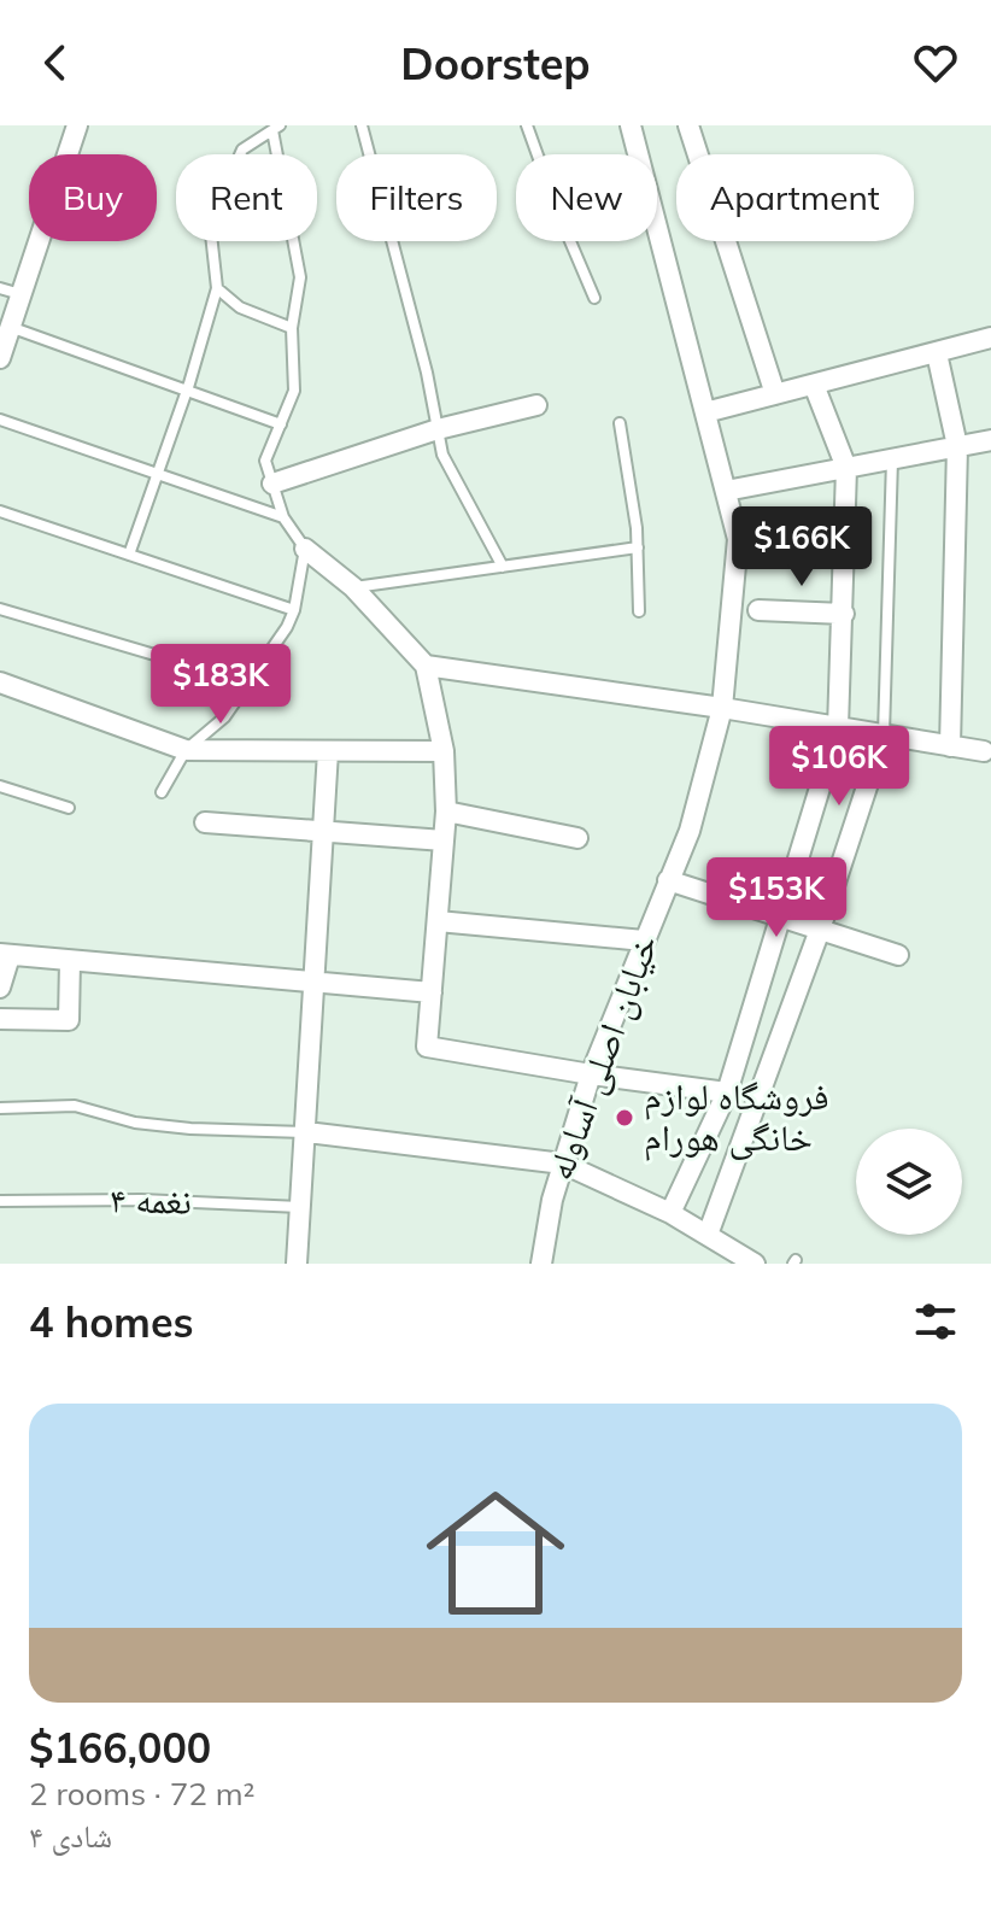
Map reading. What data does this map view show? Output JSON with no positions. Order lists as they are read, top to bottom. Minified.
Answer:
{"streets":{"street":["خیابان اصلی آساوله"],"lane":["نغمه ۴"]},"places":["فروشگاه لوازم خانگی هورام"],"page":{"header":"Doorstep","chip":["Buy","Rent","Filters","New","Apartment"],"price":["$166K","$183K","$106K","$153K"],"heading":"4 homes","list":[{"name":"$166,000","note":"2 rooms · 72 m² · شادی ۴"}]}}
